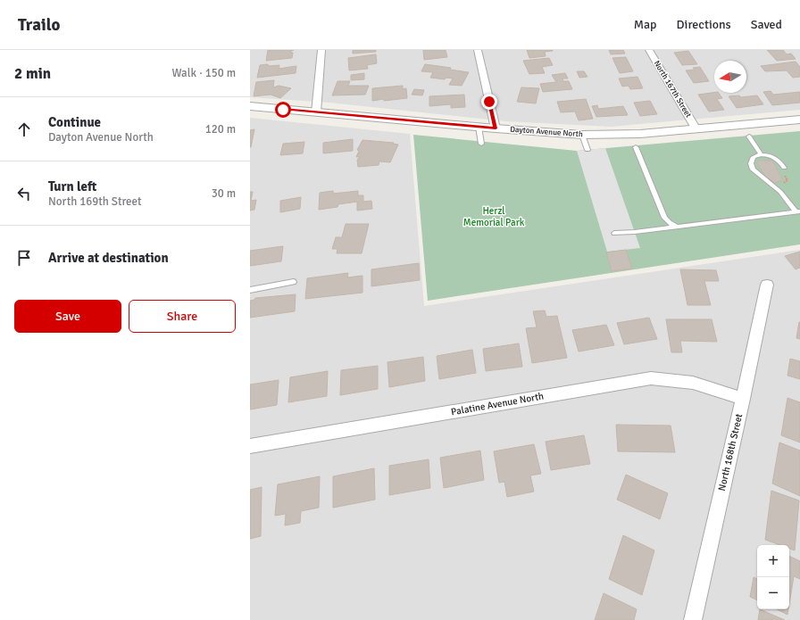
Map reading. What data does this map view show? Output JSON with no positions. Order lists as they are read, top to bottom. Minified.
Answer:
{"streets":{"street":["North 167th Street","Dayton Avenue North","Palatine Avenue North","North 168th Street"]},"crossings":[["North 167th Street","Dayton Avenue North"],["Palatine Avenue North","North 168th Street"]],"parks":["Herzl Memorial Park"],"north":"left","page":{"header":"Trailo","nav":["Map","Directions","Saved"],"heading":["2 min","Walk · 150 m"],"list":[["Continue","Dayton Avenue North","120 m"],["Turn left","North 169th Street","30 m"],"Arrive at destination"],"buttons":["Save","Share"],"map_buttons":["+","−"]}}
